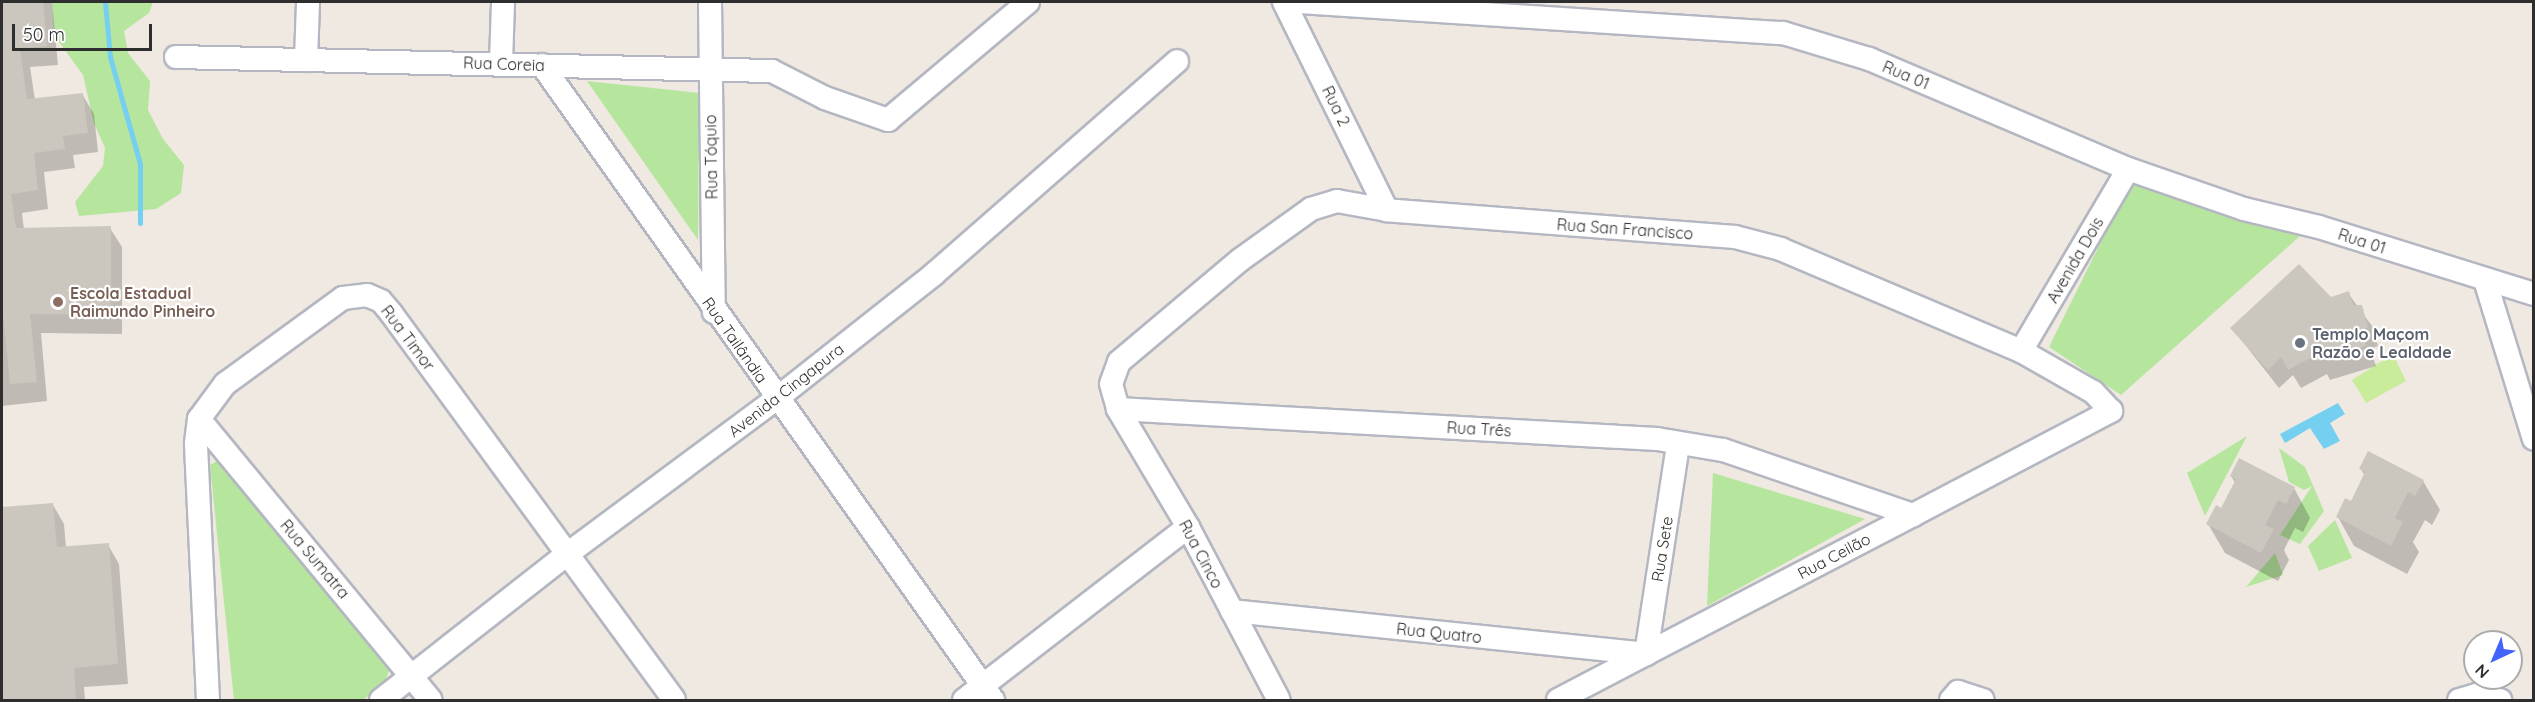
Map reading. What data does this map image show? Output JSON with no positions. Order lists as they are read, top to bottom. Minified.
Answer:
{"streets":{"street":["Rua Coreia","Rua 01","Rua 2","Rua Tóquio","Rua San Francisco","Avenida Dois","Rua Timor","Rua Tailândia","Avenida Cingapura","Rua Três","Rua Sete","Rua Cinco","Rua Ceilão","Rua Sumatra","Rua Quatro"]},"crossings":[["Rua Coreia","Rua Tóquio"],["Rua Coreia","Rua Tailândia"],["Rua 01","Avenida Dois"],["Rua 2","Rua San Francisco"],["Rua Tóquio","Rua Tailândia"],["Rua San Francisco","Avenida Dois"],["Rua San Francisco","Rua Três"],["Rua San Francisco","Rua Cinco"],["Rua San Francisco","Rua Ceilão"],["Rua Timor","Avenida Cingapura"],["Rua Timor","Rua Sumatra"],["Rua Tailândia","Avenida Cingapura"],["Avenida Cingapura","Rua Sumatra"],["Rua Três","Rua Sete"],["Rua Três","Rua Cinco"],["Rua Três","Rua Ceilão"],["Rua Sete","Rua Ceilão"],["Rua Sete","Rua Quatro"],["Rua Cinco","Rua Quatro"],["Rua Ceilão","Rua Quatro"]],"places":["Escola Estadual Raimundo Pinheiro","Templo Maçom Razão e Lealdade"],"scale_bar":"50 m","north":"bottom left"}
